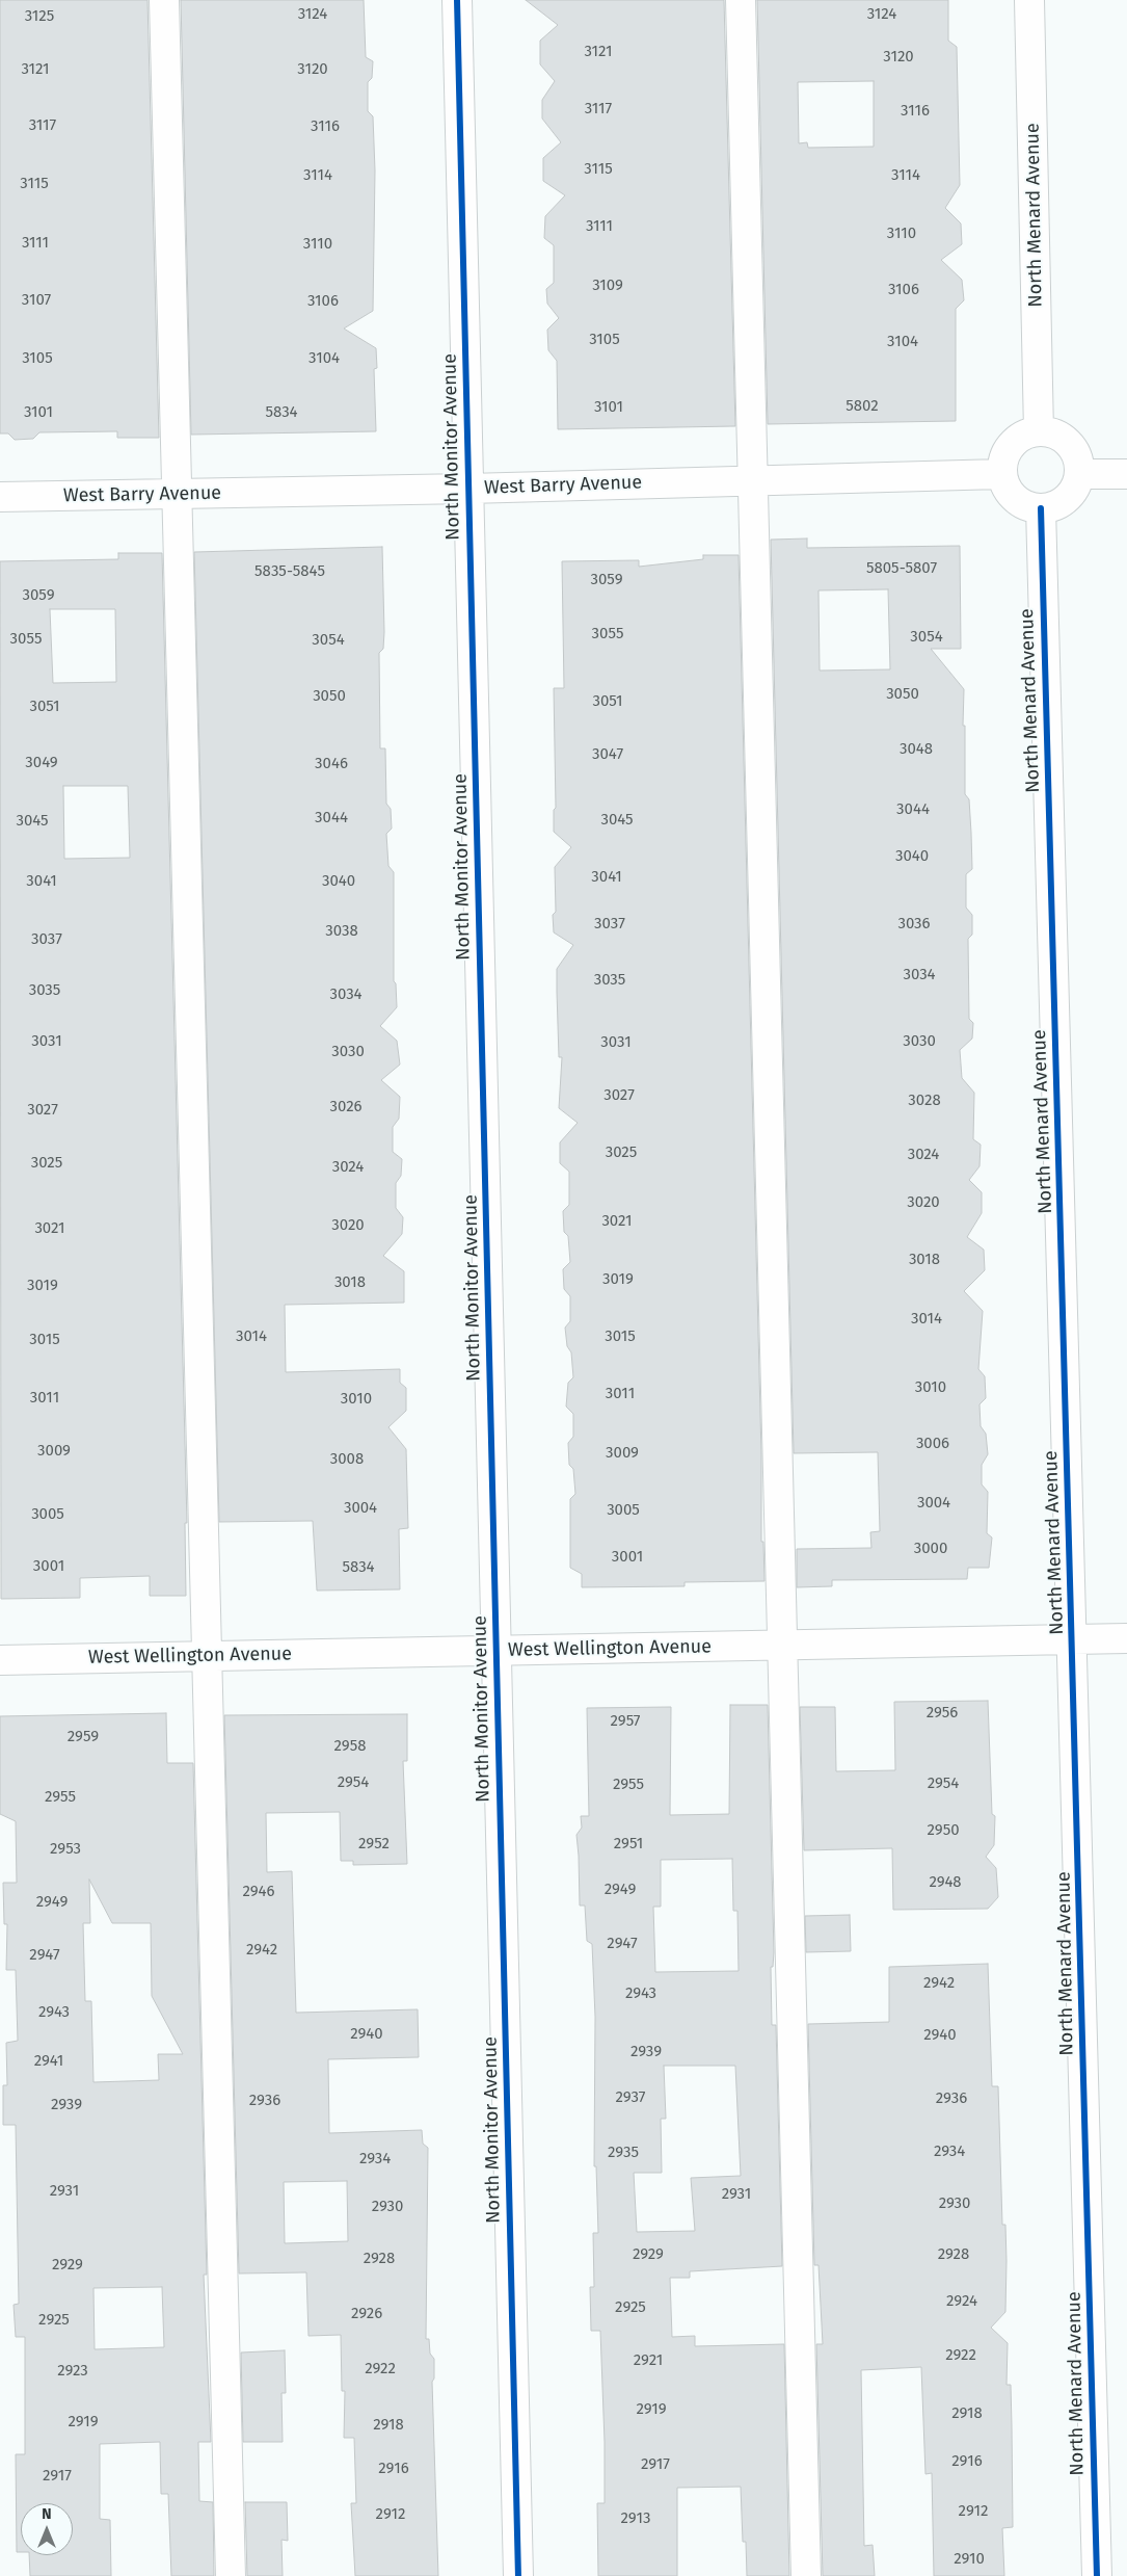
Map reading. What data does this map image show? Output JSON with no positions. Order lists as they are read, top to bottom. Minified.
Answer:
{"streets":{"street":["North Menard Avenue","North Monitor Avenue","West Barry Avenue","West Wellington Avenue"]},"crossings":[["North Menard Avenue","West Barry Avenue"],["North Menard Avenue","West Wellington Avenue"],["North Monitor Avenue","West Barry Avenue"],["North Monitor Avenue","West Wellington Avenue"]],"house_numbers":["3124","3124","3125","3121","3120","3121","3120","3117","3116","3117","3116","3115","3114","3114","3115","3111","3110","3111","3110","3109","3106","3107","3106","3105","3104","3105","3104","5802","3101","3101","5834","5805-5807","5835-5845","3059","3059","3055","3054","3055","3054","3050","3050","3051","3051","3048","3047","3049","3046","3044","3044","3045","3045","3040","3041","3041","3040","3037","3036","3038","3037","3034","3035","3035","3034","3031","3030","3031","3030","3027","3028","3026","3027","3025","3024","3025","3024","3020","3021","3020","3021","3018","3019","3018","3019","3014","3014","3015","3015","3010","3011","3011","3010","3006","3009","3009","3008","3004","3004","3005","3005","3000","3001","3001","5834","2956","2957","2959","2958","2954","2954","2955","2955","2950","2952","2951","2953","2948","2949","2946","2949","2947","2942","2947","2942","2943","2943","2940","2940","2939","2941","2937","2936","2936","2939","2934","2935","2934","2931","2931","2930","2930","2929","2928","2928","2929","2924","2925","2926","2925","2922","2921","2922","2923","2919","2918","2919","2918","2916","2917","2916","2917","2912","2912","2913","2910"],"north":"top"}
